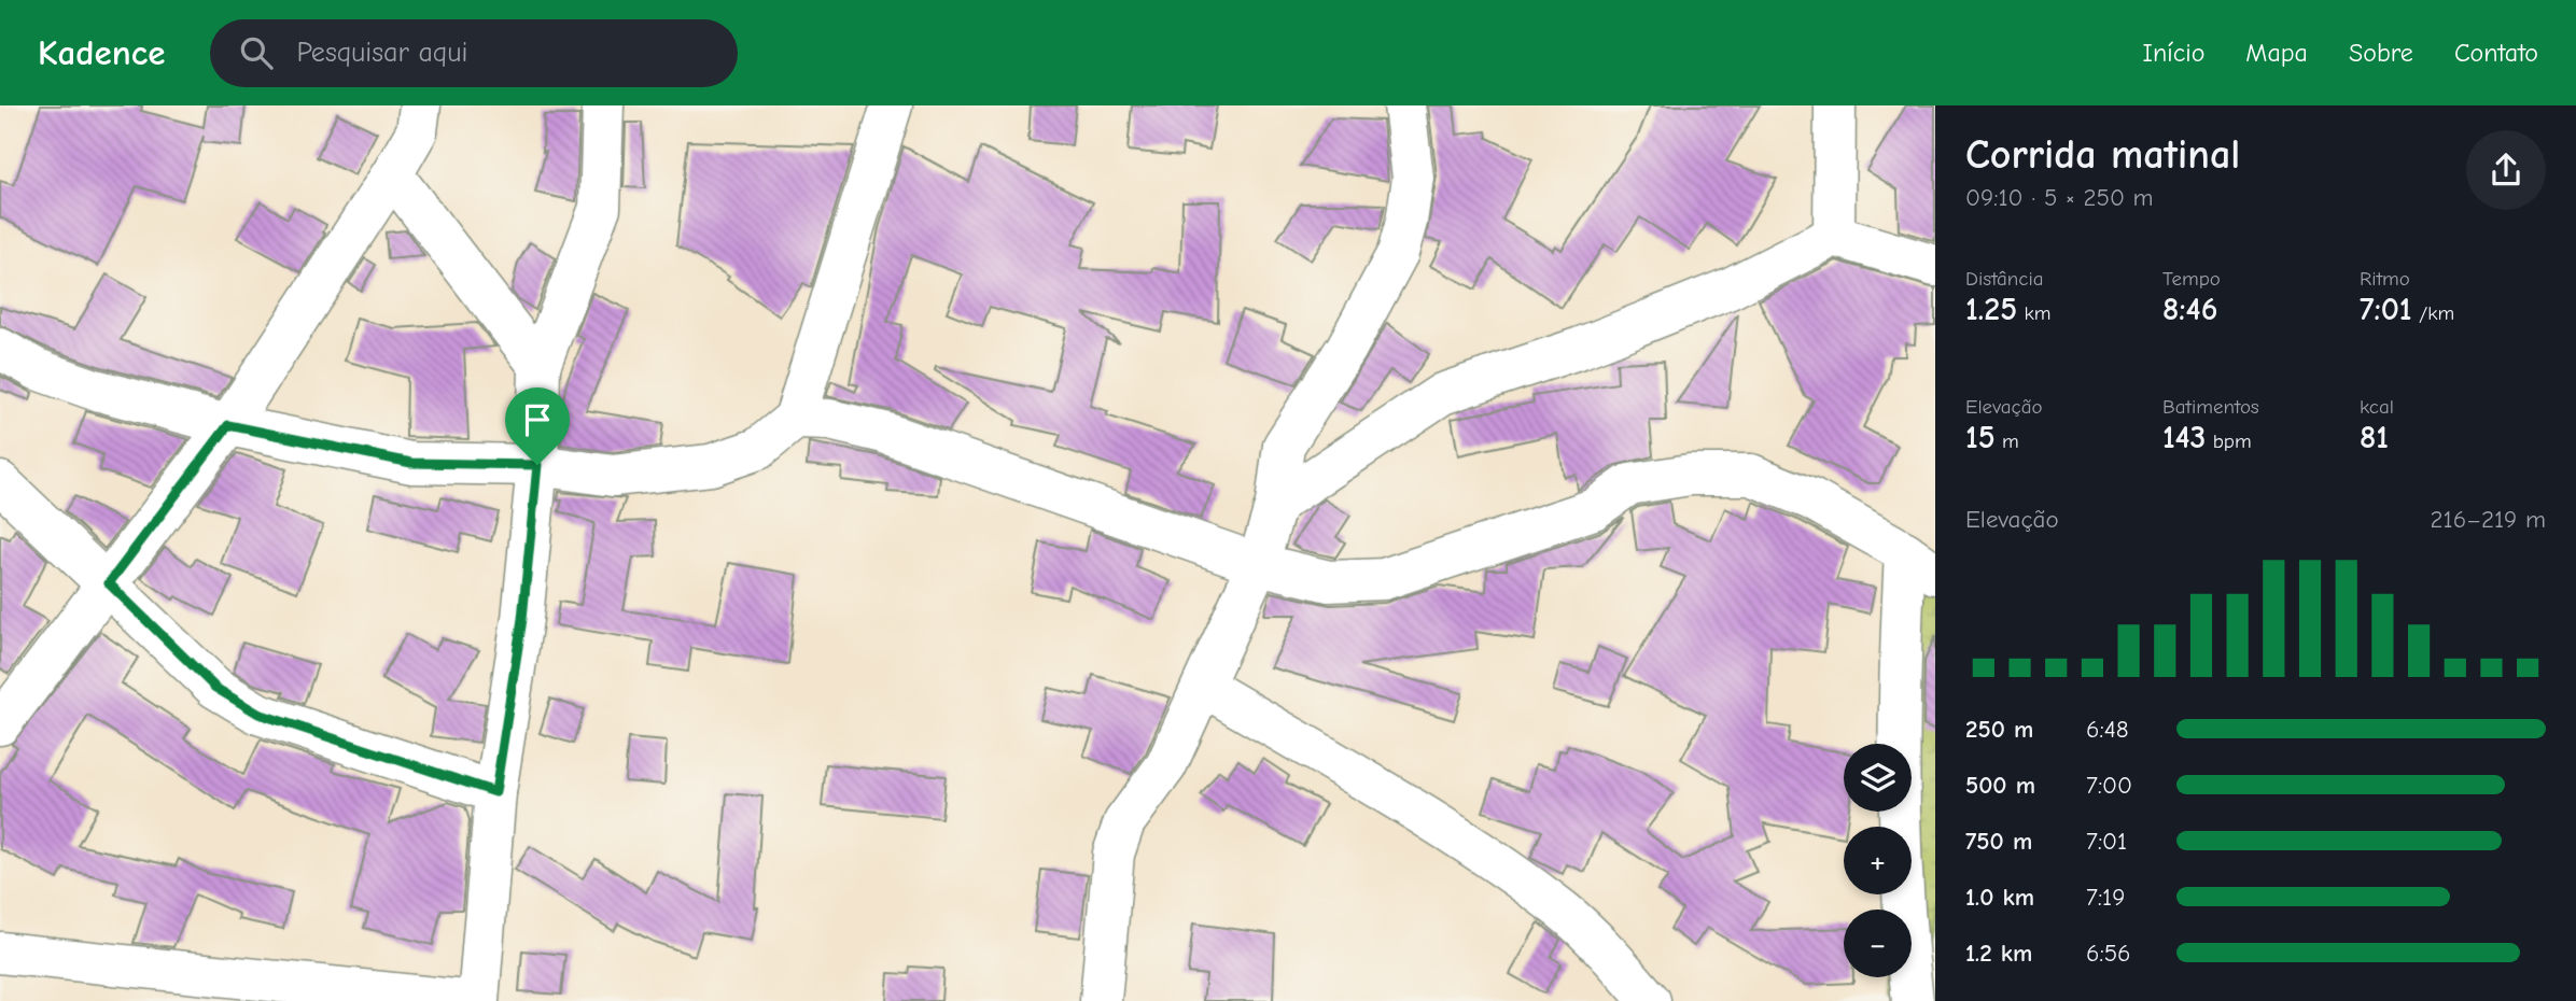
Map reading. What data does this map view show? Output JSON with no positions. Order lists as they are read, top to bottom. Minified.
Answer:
{"page":{"header":"Kadence","search":"Pesquisar aqui","nav":["Início","Mapa","Sobre","Contato"],"heading":["Corrida matinal","09:10 · 5 × 250 m"],"stats":[["Distância","1.25 km"],["Tempo","8:46"],["Ritmo","7:01 /km"],["Elevação","15 m"],["Batimentos","143 bpm"],["kcal","81"]],"chart":["Elevação","216–219 m"],"list":[{"name":"250 m","note":"6:48"},{"name":"500 m","note":"7:00"},{"name":"750 m","note":"7:01"},{"name":"1.0 km","note":"7:19"},{"name":"1.2 km","note":"6:56"}],"map_buttons":["+","−"]}}
